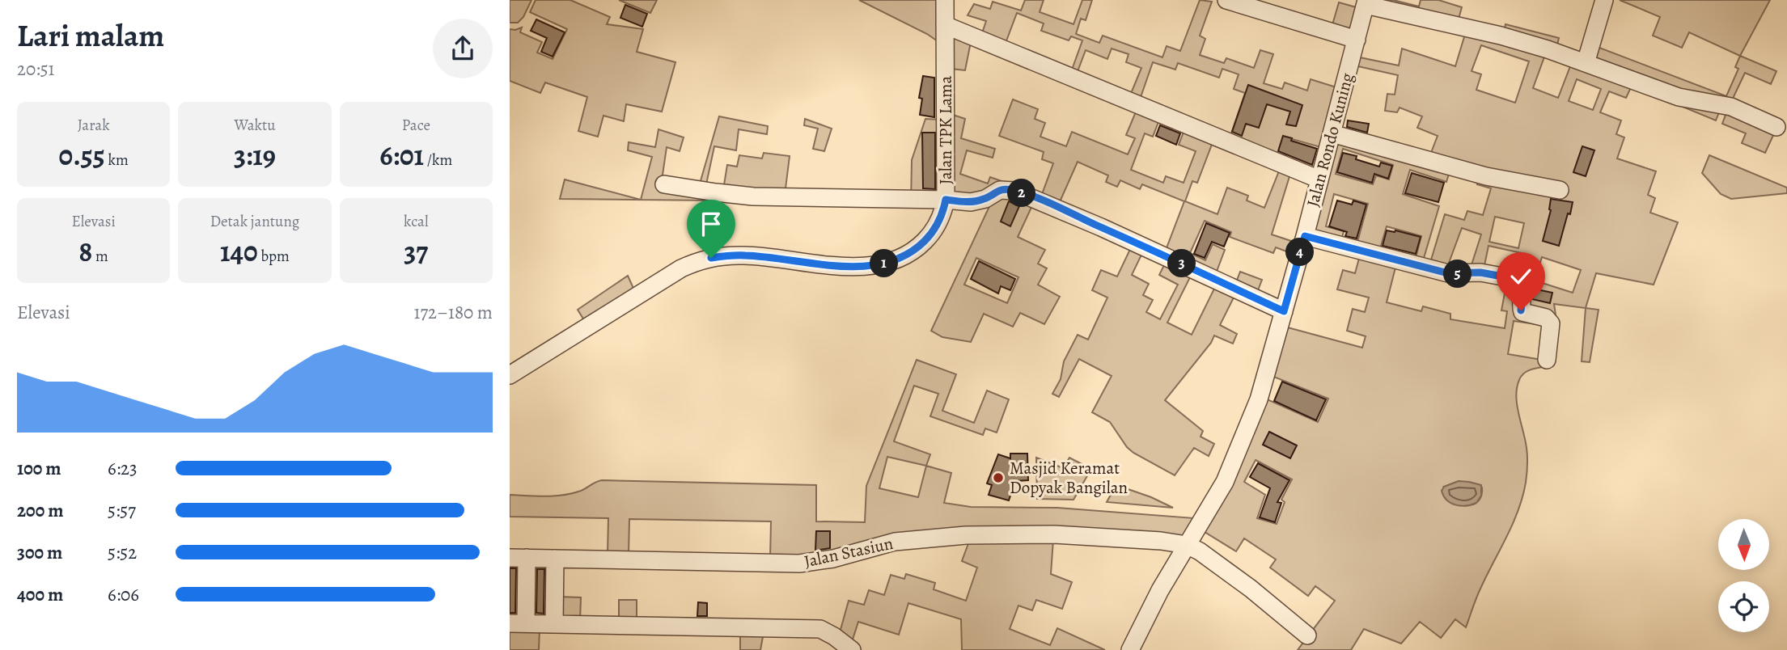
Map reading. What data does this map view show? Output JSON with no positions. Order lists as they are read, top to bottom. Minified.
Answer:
{"streets":{"street":["Jalan TPK Lama","Jalan Rondo Kuning","Jalan Stasiun"]},"crossings":[["Jalan Rondo Kuning","Jalan Stasiun"]],"places":["Masjid Keramat Dopyak Bangilan"],"north":"bottom","page":{"heading":["Lari malam","20:51"],"stats":[["Jarak","0.55 km"],["Waktu","3:19"],["Pace","6:01 /km"],["Elevasi","8 m"],["Detak jantung","140 bpm"],["kcal","37"]],"pins":["2","4","1","3","5"],"chart":["Elevasi","172–180 m"],"list":[{"name":"100 m","note":"6:23"},{"name":"200 m","note":"5:57"},{"name":"300 m","note":"5:52"},{"name":"400 m","note":"6:06"}]}}
